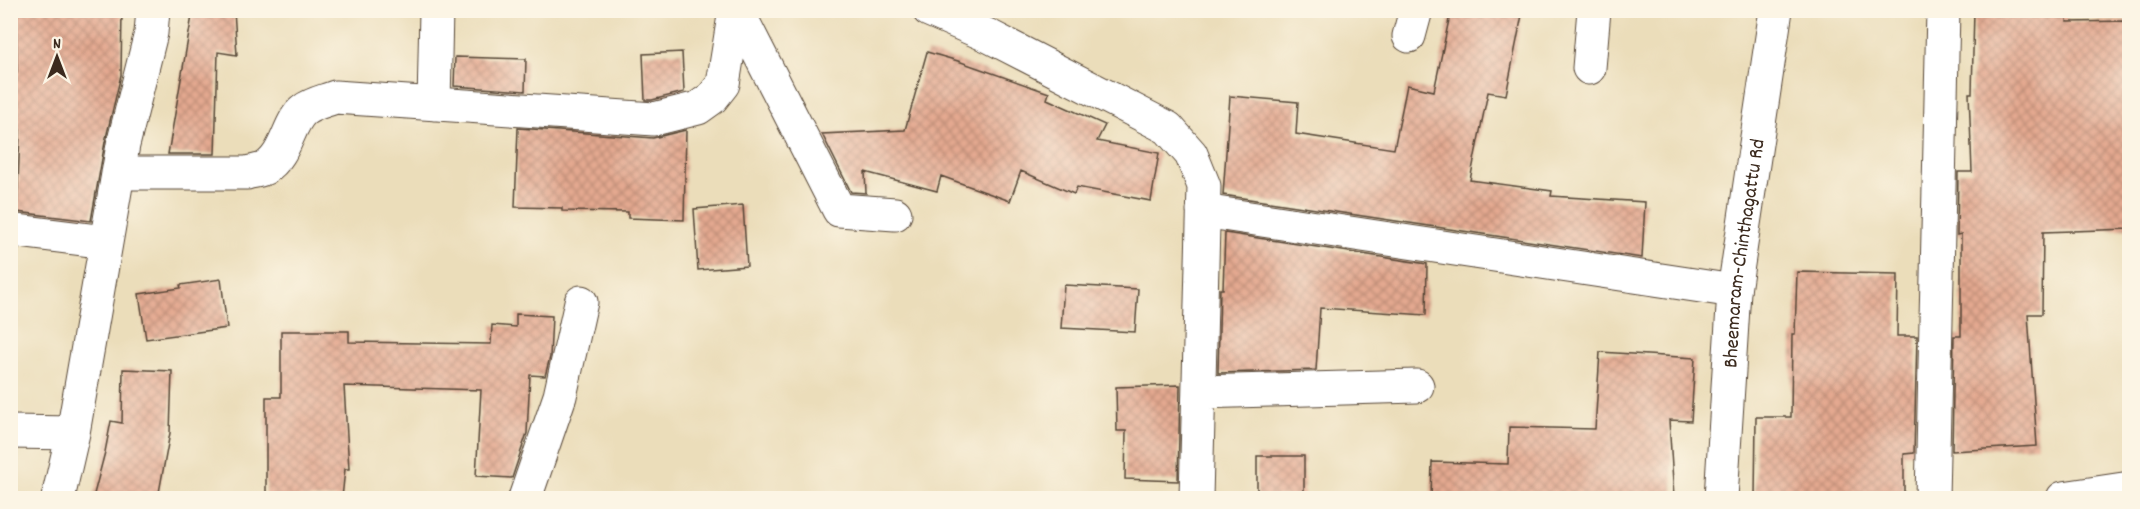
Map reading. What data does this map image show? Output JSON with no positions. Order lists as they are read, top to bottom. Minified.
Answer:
{"streets":{"street":["Bheemaram-Chinthagattu Rd"]},"north":"top"}
